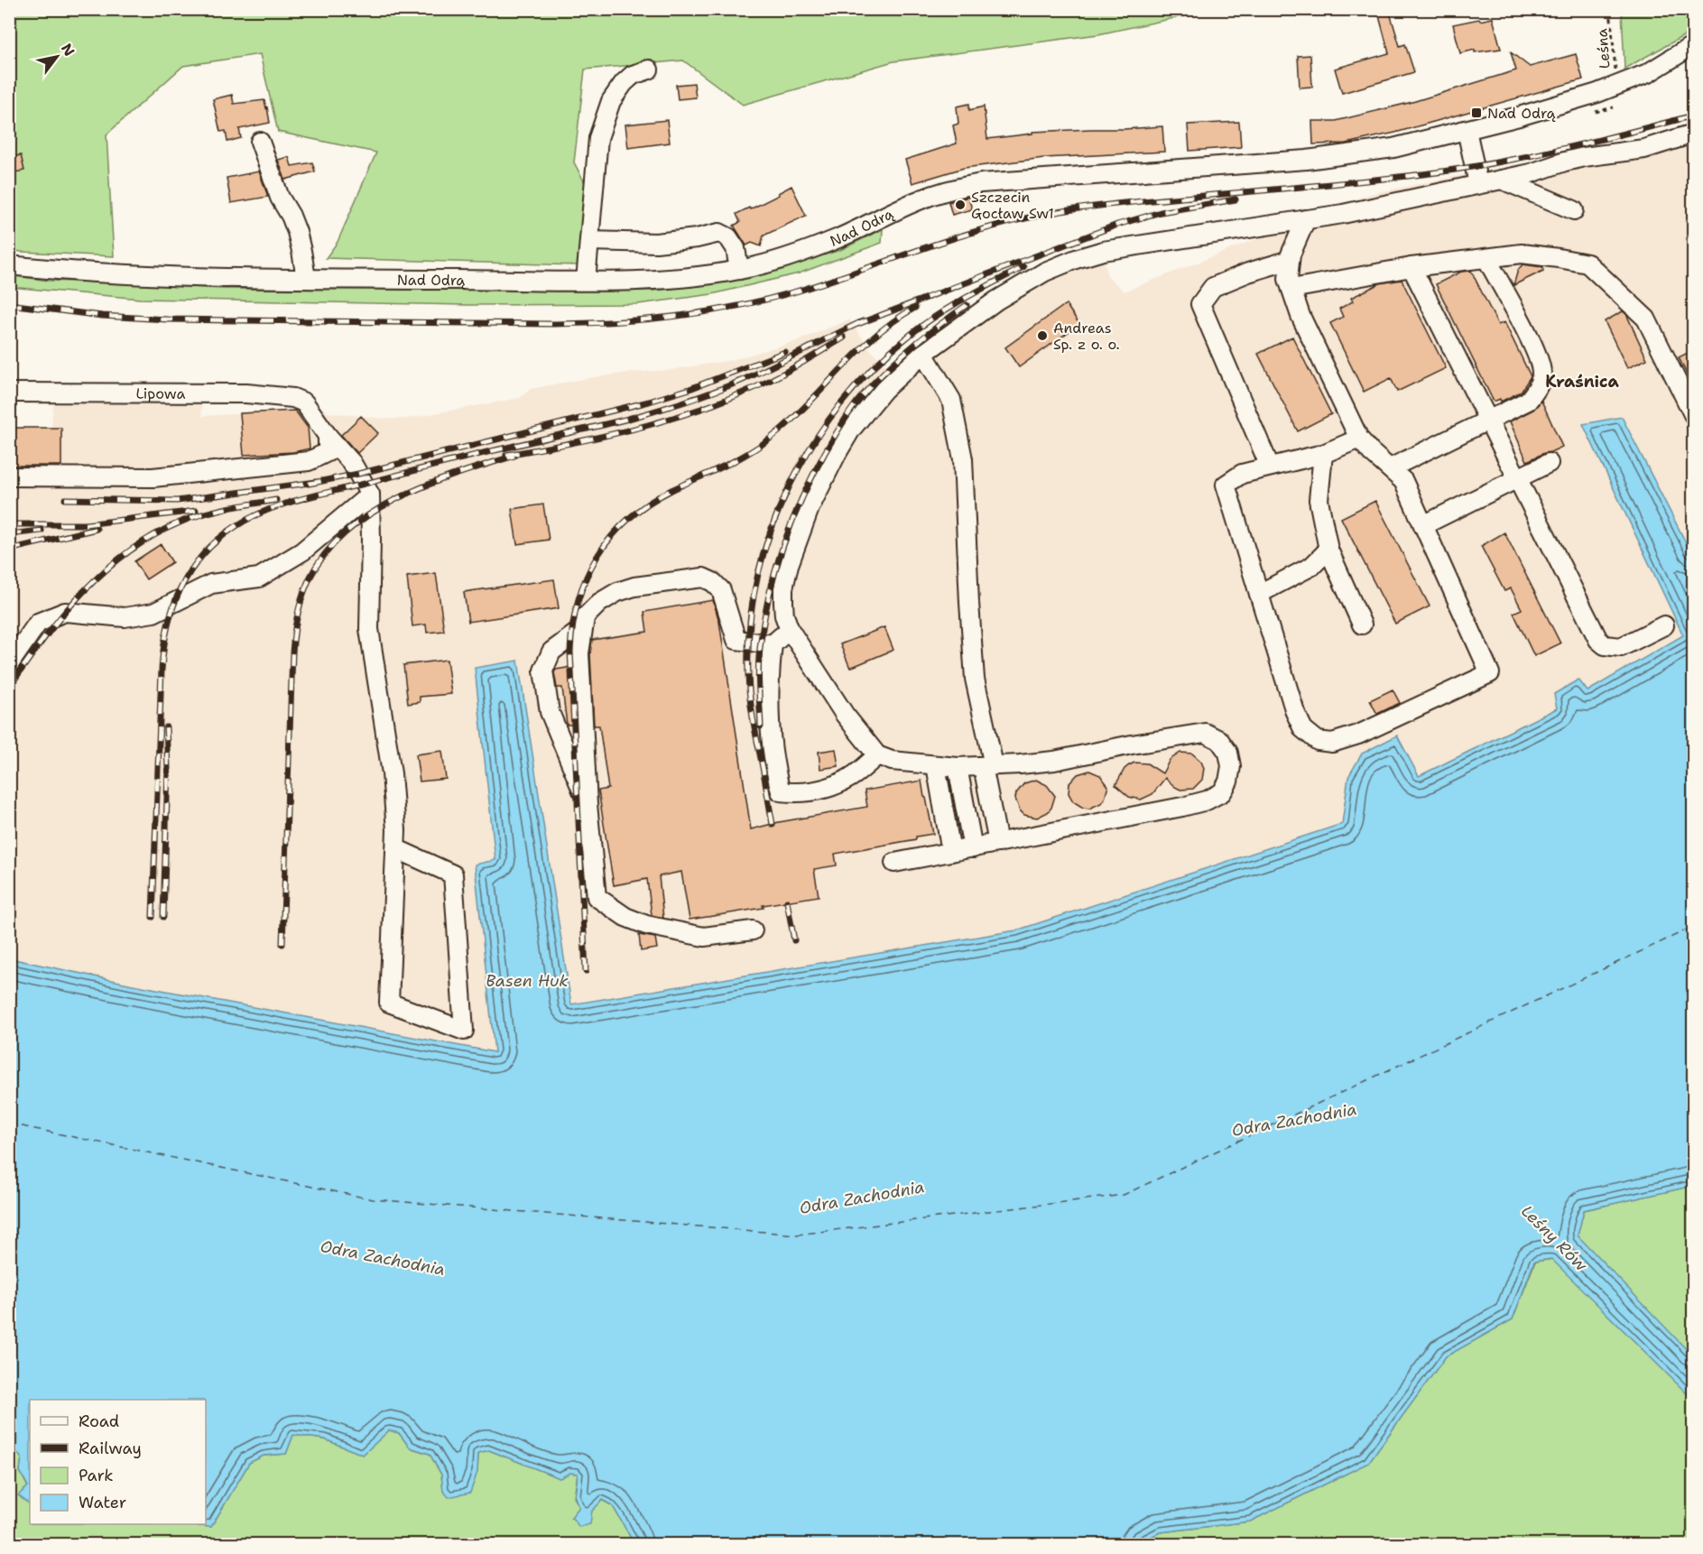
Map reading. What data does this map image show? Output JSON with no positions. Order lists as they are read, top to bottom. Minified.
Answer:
{"streets":{"street":["Nad Odrą","Lipowa"],"path":["Leśna"]},"crossings":[["Leśna","Nad Odrą"]],"districts":["Kraśnica"],"water":["Basen Huk","Odra Zachodnia","Leśny Rów"],"places":{"transit":["Nad Odrą"],"other":["Szczecin Gocław Sw1","Andreas Sp. z o. o."]},"legend":["Road","Railway","Park","Water"],"north":"top right"}
